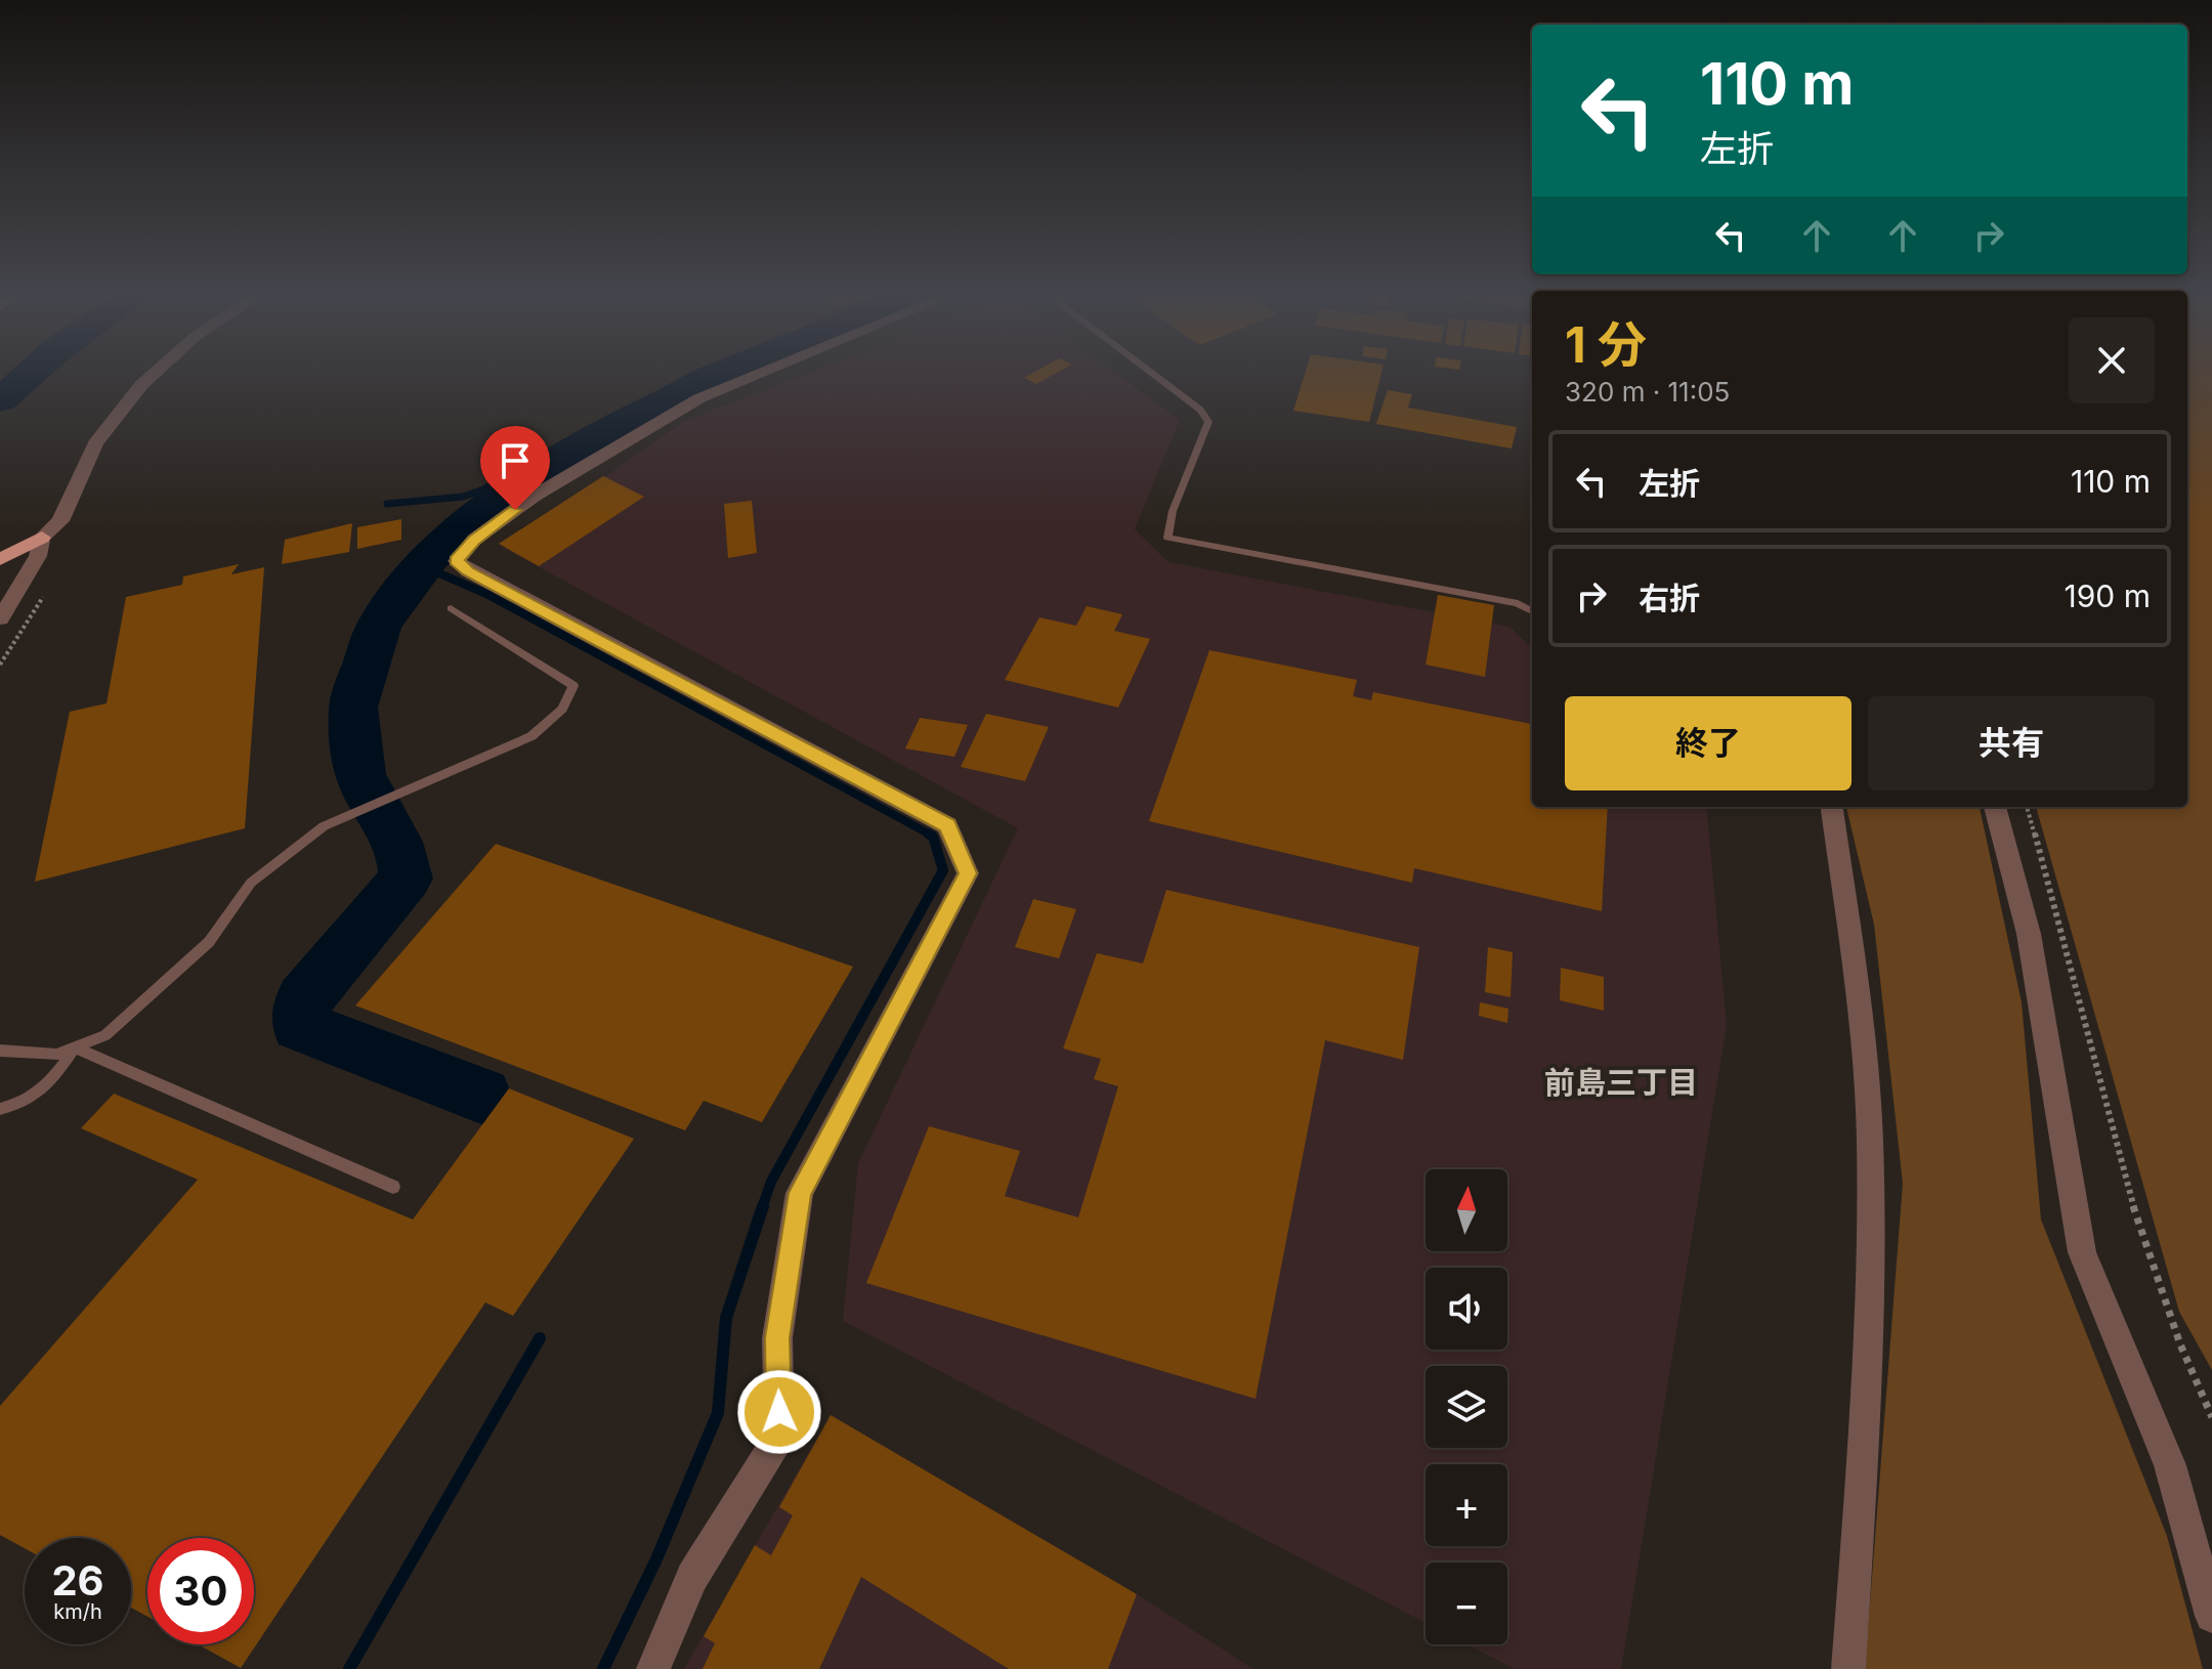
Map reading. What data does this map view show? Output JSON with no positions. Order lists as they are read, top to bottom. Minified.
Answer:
{"districts":["前島三丁目"],"north":"top","page":{"turn":["110 m","左折"],"heading":["1 分","320 m · 11:05"],"list":[{"name":"左折","value":"110 m"},{"name":"右折","value":"190 m"}],"buttons":["終了","共有"],"map_buttons":["+","−"],"speed":"26 km/h","limit":"30"}}
